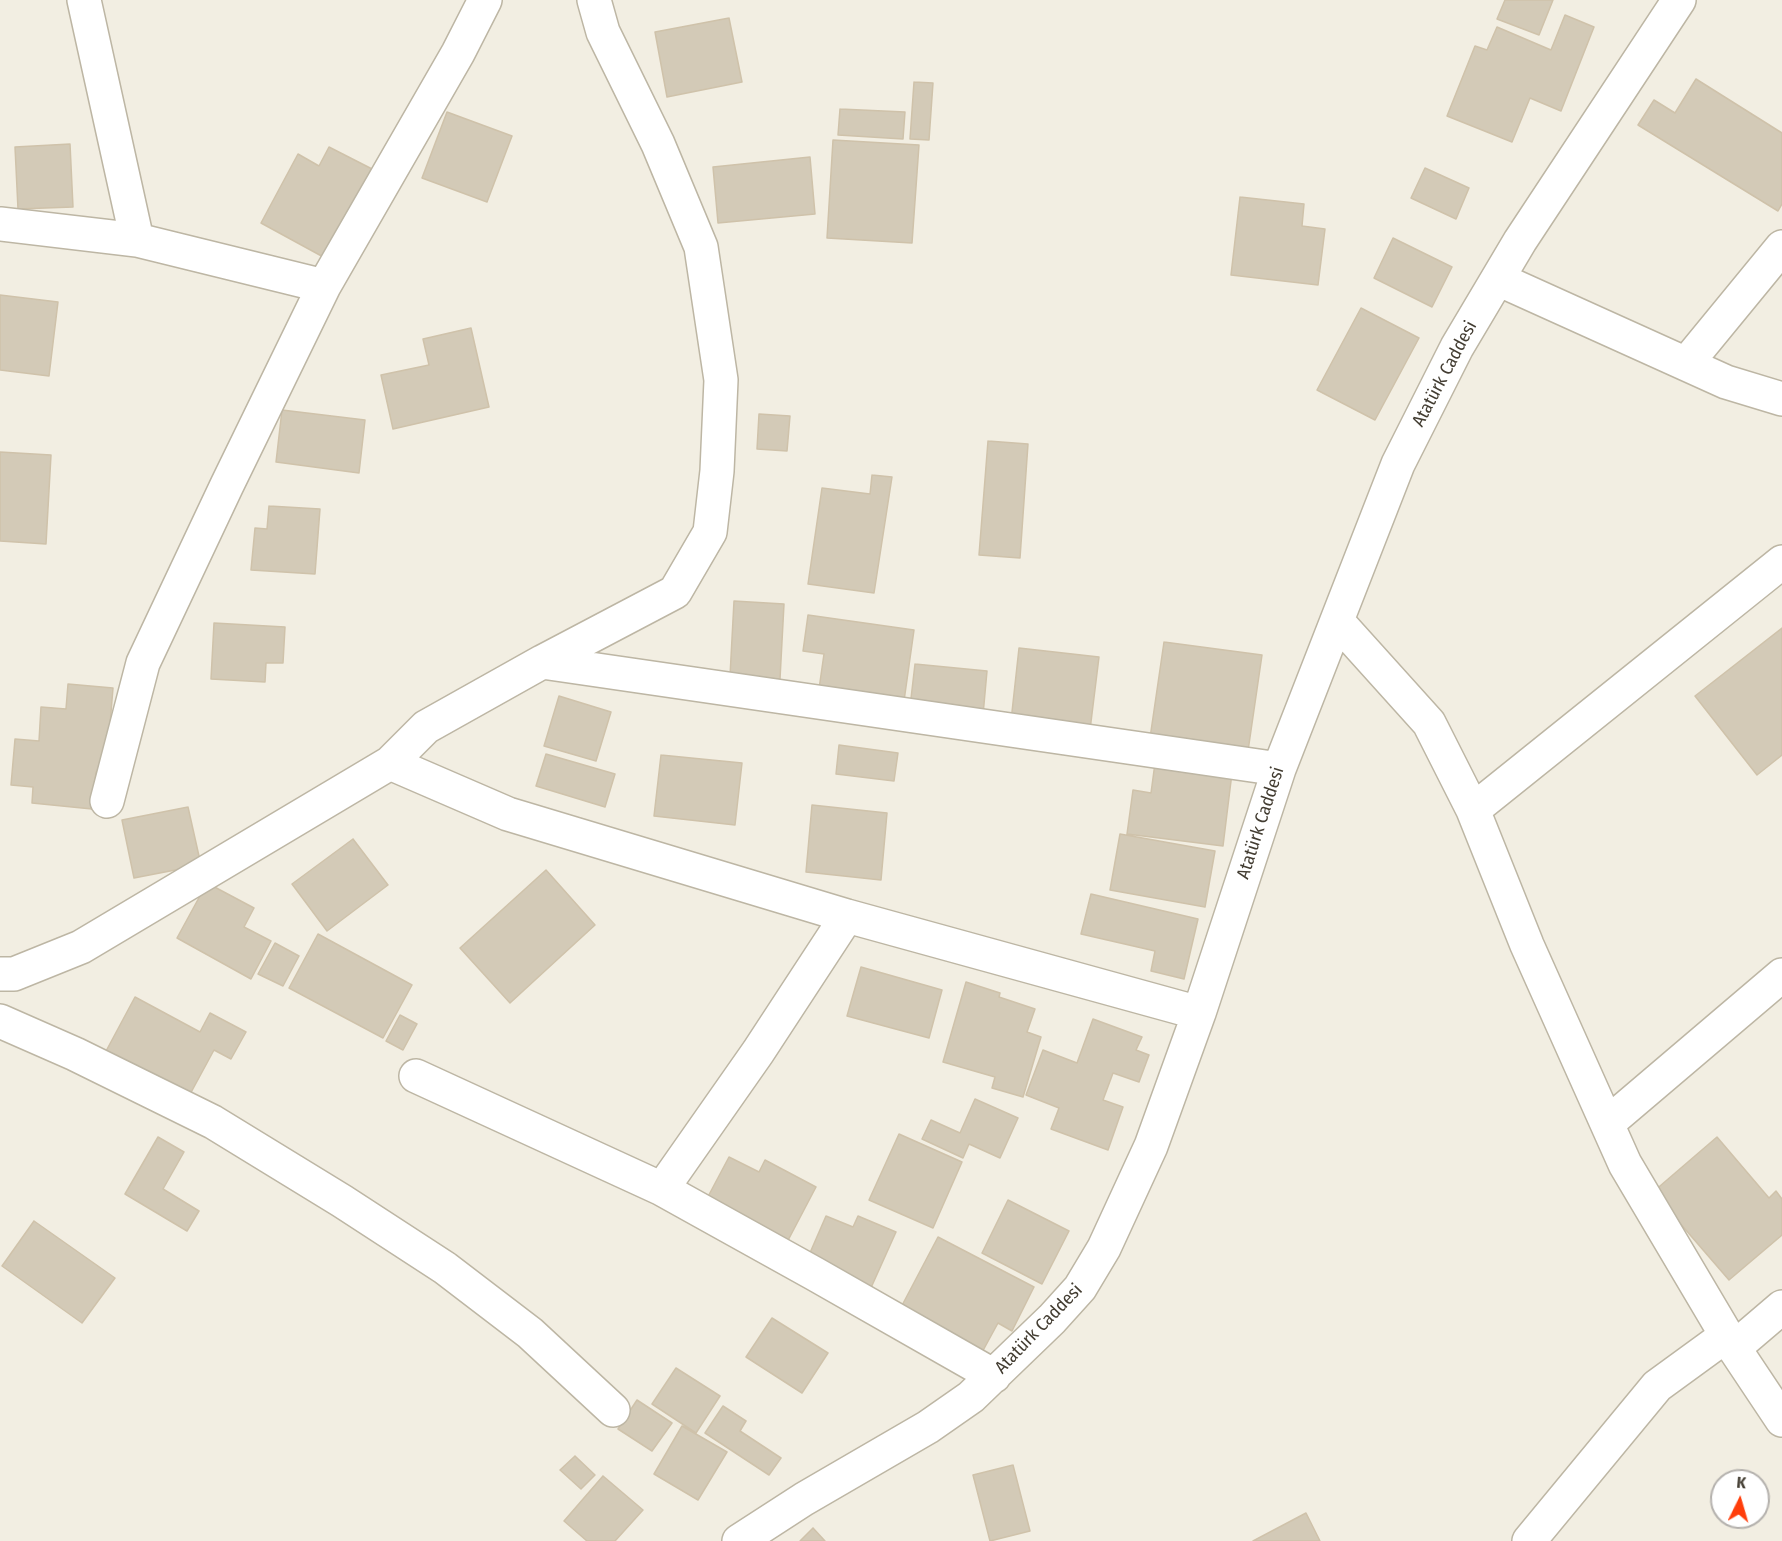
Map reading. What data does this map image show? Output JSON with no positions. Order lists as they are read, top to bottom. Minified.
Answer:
{"streets":{"street":["Atatürk Caddesi"]},"north":"top"}
